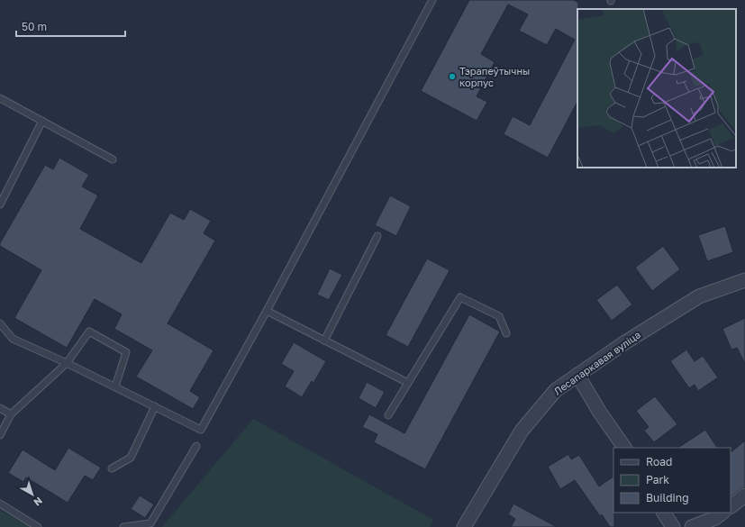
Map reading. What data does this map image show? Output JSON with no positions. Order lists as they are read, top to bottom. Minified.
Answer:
{"streets":{"street":["Лесапаркавая вуліца"]},"places":["Тэрапеўтычны корпус"],"legend":["Road","Park","Building"],"scale_bar":"50 m","north":"bottom right"}
